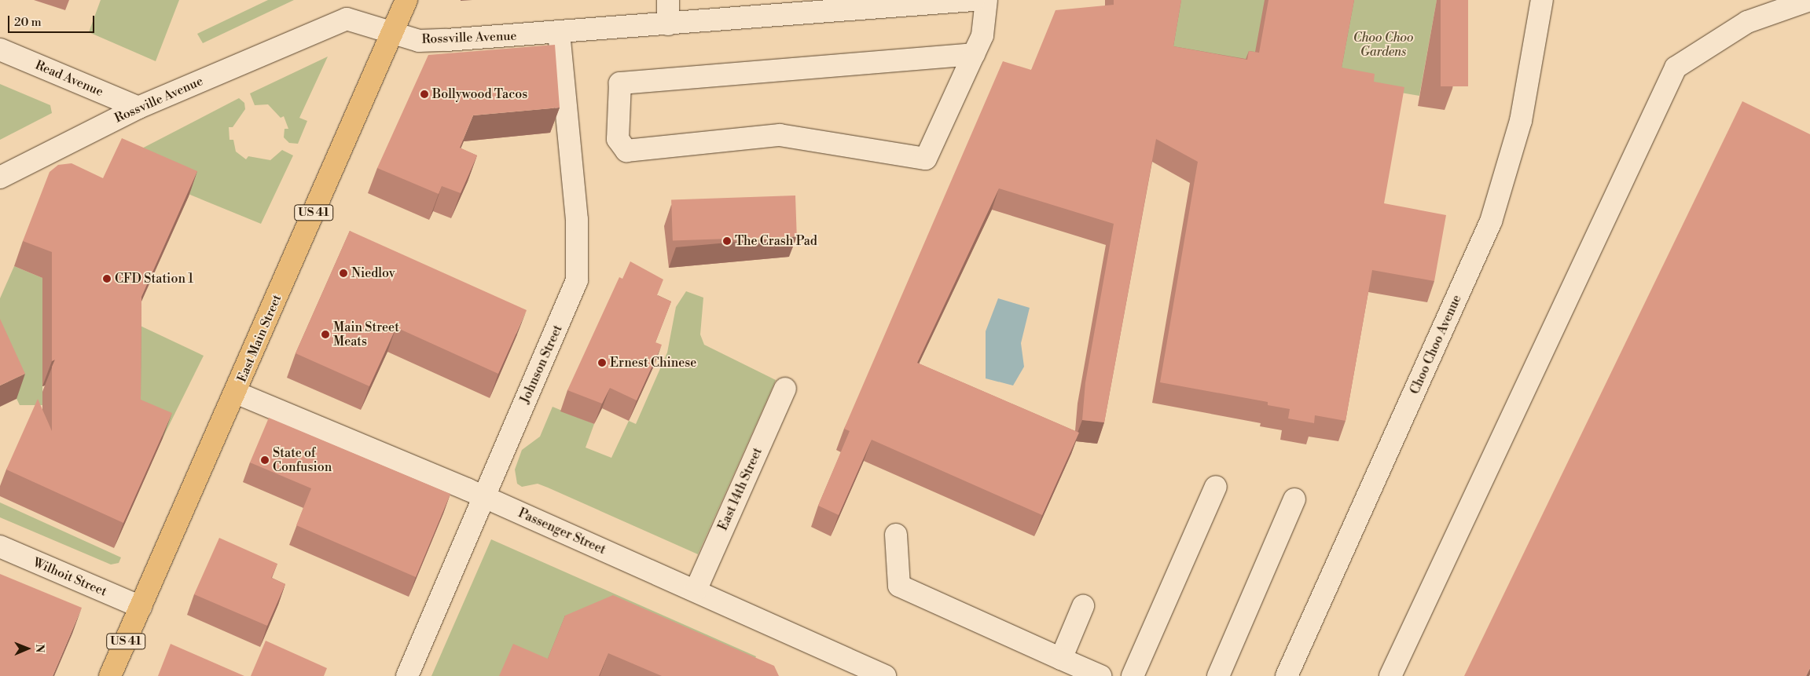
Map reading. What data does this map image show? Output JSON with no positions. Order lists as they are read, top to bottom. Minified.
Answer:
{"streets":{"main road":["US 41","East Main Street"],"street":["Rossville Avenue","Read Avenue","Choo Choo Avenue","Johnson Street","East 14th Street","Passenger Street","Wilhoit Street"]},"crossings":[["Rossville Avenue","Read Avenue"],["Rossville Avenue","East Main Street"],["Rossville Avenue","Johnson Street"],["East Main Street","Passenger Street"],["East Main Street","Wilhoit Street"],["Johnson Street","Passenger Street"],["East 14th Street","Passenger Street"]],"parks":["Choo Choo Gardens"],"places":["Bollywood Tacos","The Crash Pad","Niedlov","CFD Station 1","Main Street Meats","Ernest Chinese","State of Confusion"],"scale_bar":"20 m","north":"right"}
